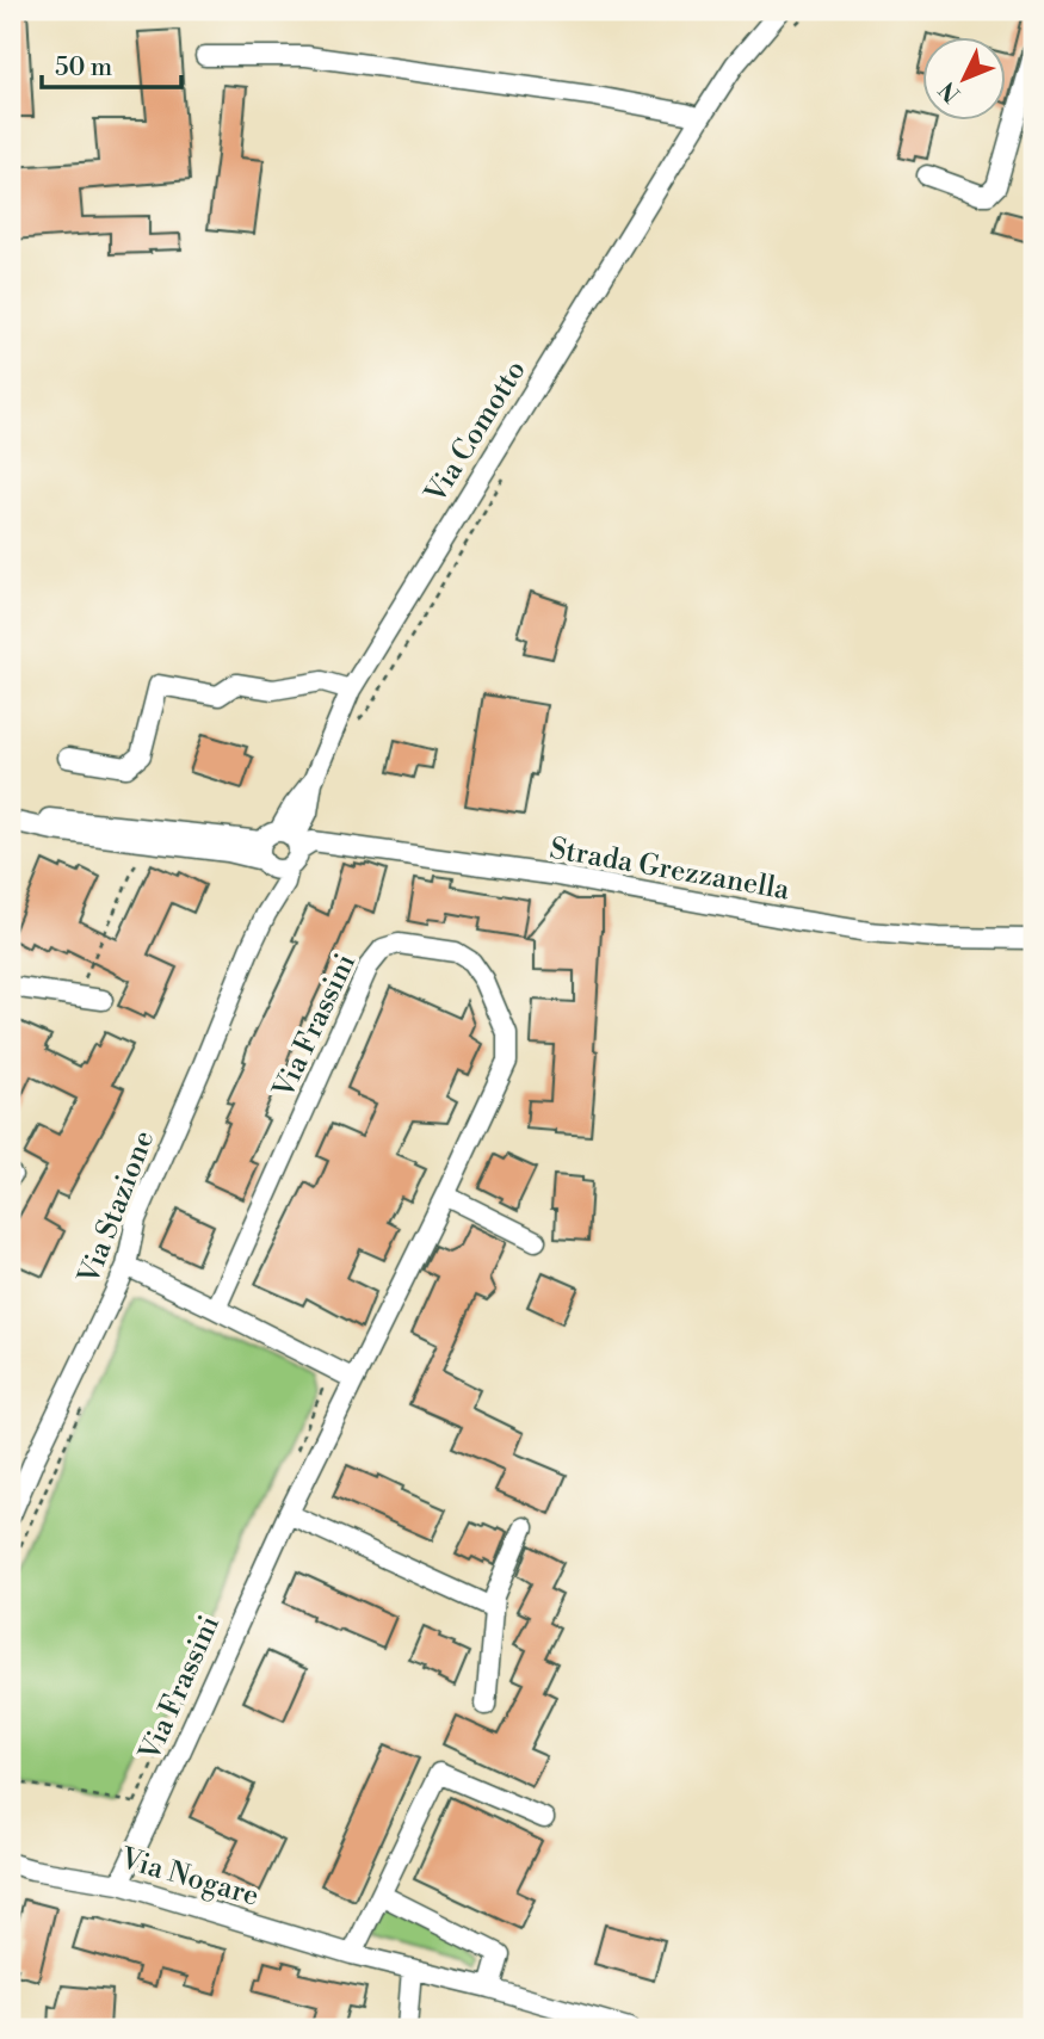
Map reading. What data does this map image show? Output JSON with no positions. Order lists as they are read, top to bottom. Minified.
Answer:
{"streets":{"street":["Via Comotto","Strada Grezzanella","Via Frassini","Via Stazione","Via Nogare"]},"crossings":[["Via Comotto","Strada Grezzanella"],["Via Comotto","Via Stazione"],["Strada Grezzanella","Via Stazione"],["Via Frassini","Via Nogare"]],"scale_bar":"50 m","north":"bottom left"}
